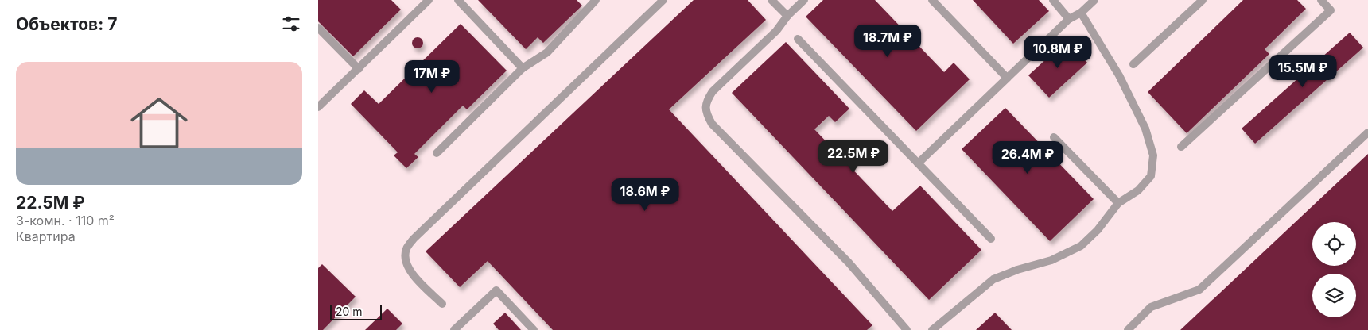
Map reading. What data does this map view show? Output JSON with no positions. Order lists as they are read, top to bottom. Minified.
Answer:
{"scale_bar":"20 m","page":{"heading":"Объектов: 7","price":["18.7M ₽","10.8M ₽","15.5M ₽","17M ₽","22.5M ₽","26.4M ₽","18.6M ₽"],"list":[{"name":"22.5M ₽","note":"3-комн. · 110 m² · Квартира"}],"scale":"20 m"}}
